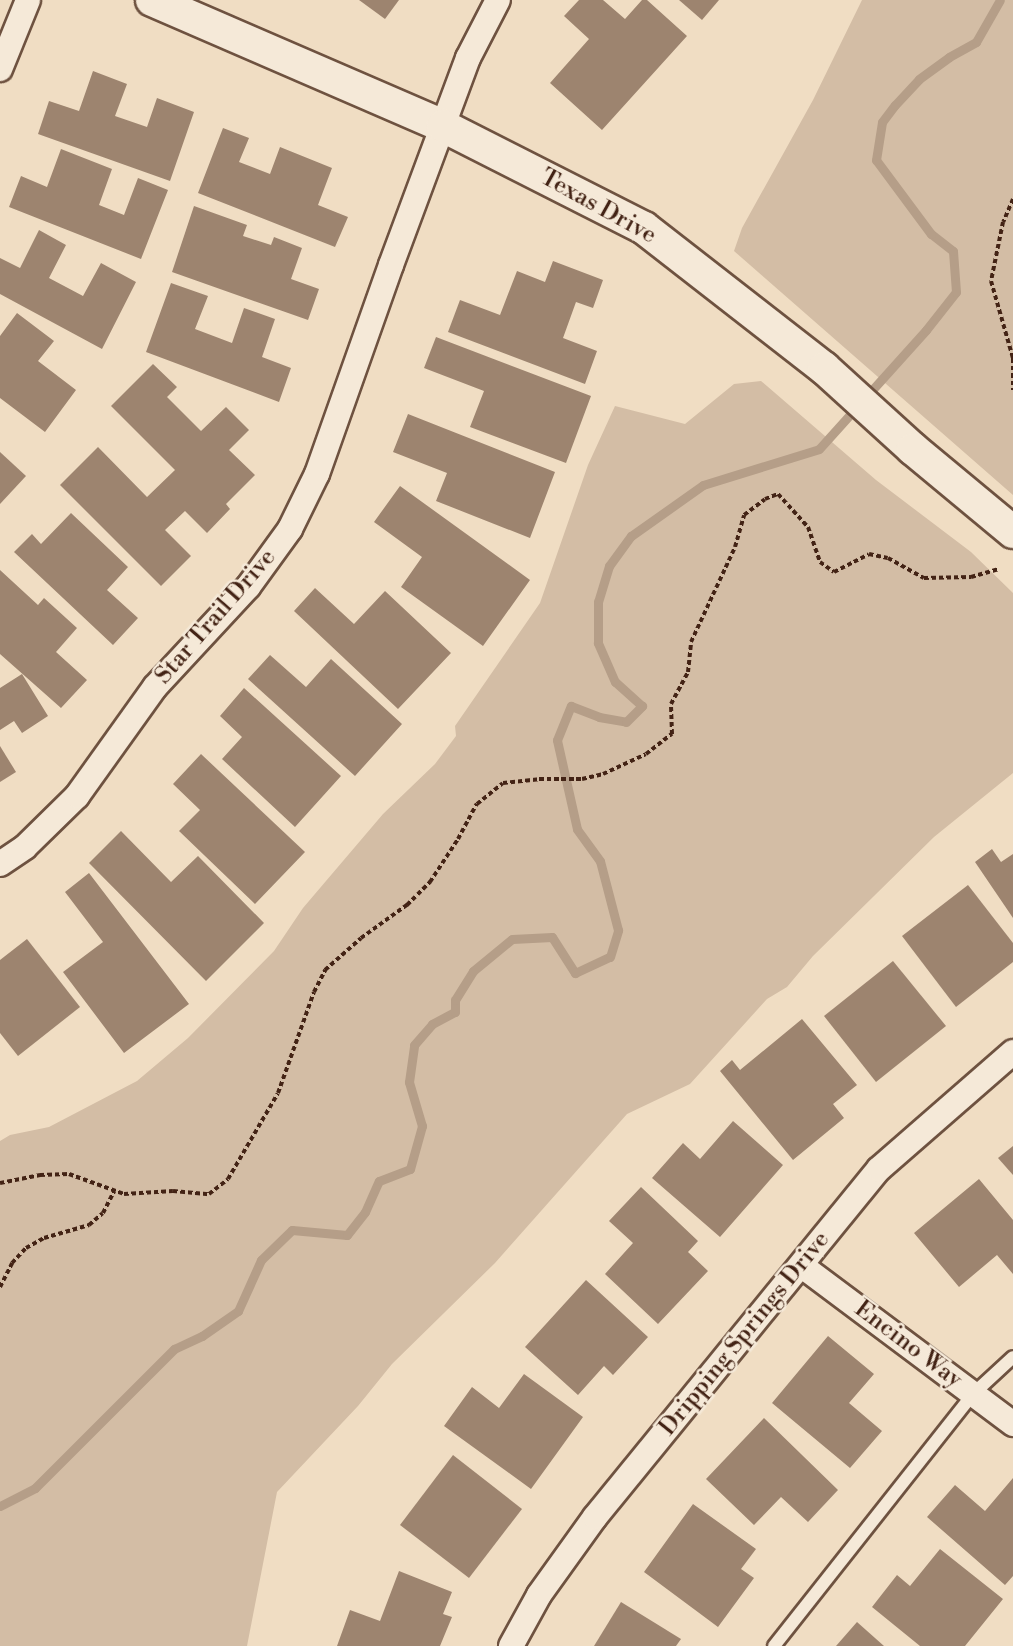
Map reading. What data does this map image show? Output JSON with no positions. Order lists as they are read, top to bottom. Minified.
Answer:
{"streets":{"street":["Texas Drive","Star Trail Drive","Dripping Springs Drive","Encino Way"]},"crossings":[["Texas Drive","Star Trail Drive"],["Dripping Springs Drive","Encino Way"]]}
